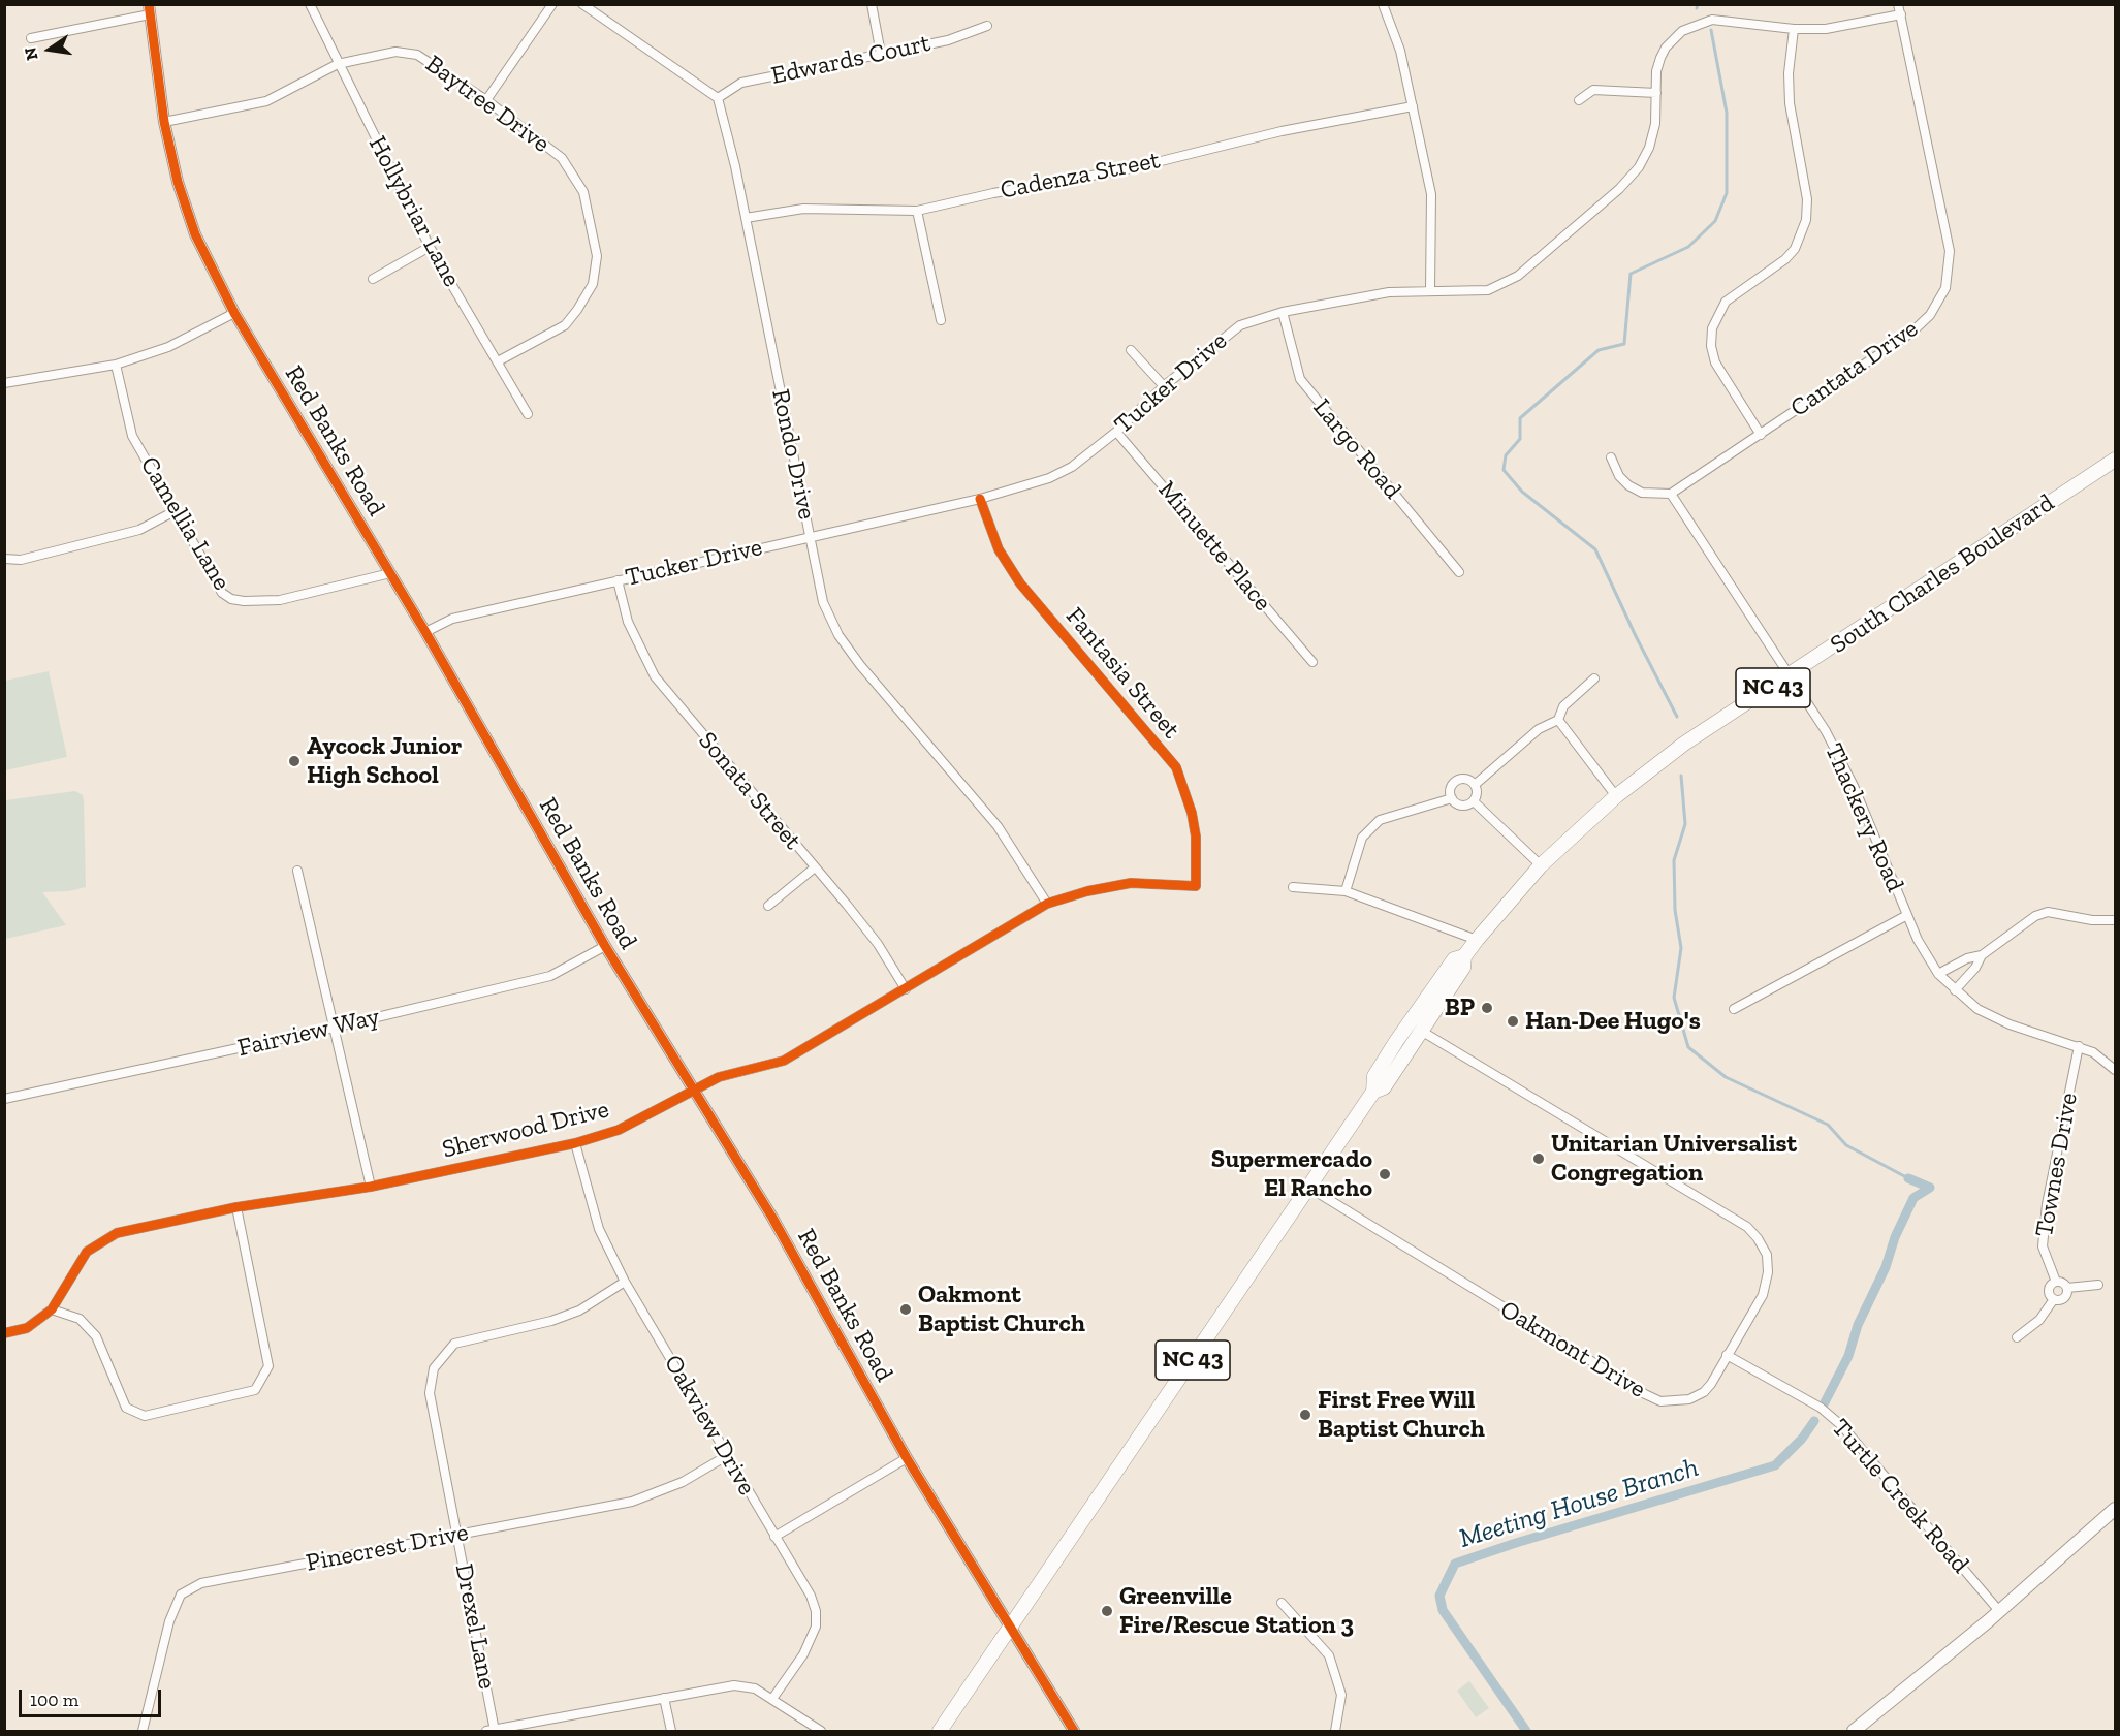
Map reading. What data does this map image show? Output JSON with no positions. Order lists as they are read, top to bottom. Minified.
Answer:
{"streets":{"main road":["South Charles Boulevard","NC 43"],"street":["Edwards Court","Baytree Drive","Cadenza Street","Hollybriar Lane","Cantata Drive","Tucker Drive","Red Banks Road","Largo Road","Rondo Drive","Camellia Lane","Minuette Place","Fantasia Street","Sonata Street","Thackery Road","Fairview Way","Sherwood Drive","Townes Drive","Oakmont Drive","Oakview Drive","Turtle Creek Road","Pinecrest Drive","Drexel Lane"]},"crossings":[["Edwards Court","Rondo Drive"],["Baytree Drive","Hollybriar Lane"],["Baytree Drive","Red Banks Road"],["Cadenza Street","Rondo Drive"],["Cantata Drive","Tucker Drive"],["Cantata Drive","Thackery Road"],["Tucker Drive","Red Banks Road"],["Tucker Drive","Largo Road"],["Tucker Drive","Rondo Drive"],["Tucker Drive","Minuette Place"],["Tucker Drive","Fantasia Street"],["Tucker Drive","Sonata Street"],["Red Banks Road","Camellia Lane"],["Red Banks Road","South Charles Boulevard"],["Red Banks Road","Fairview Way"],["Red Banks Road","Sherwood Drive"],["Rondo Drive","Sherwood Drive"],["South Charles Boulevard","Thackery Road"],["South Charles Boulevard","Oakmont Drive"],["Fantasia Street","Sherwood Drive"],["Sonata Street","Sherwood Drive"],["Thackery Road","Townes Drive"],["Sherwood Drive","Oakview Drive"],["Oakmont Drive","Turtle Creek Road"],["Oakview Drive","Pinecrest Drive"],["Oakview Drive","Drexel Lane"],["Pinecrest Drive","Drexel Lane"]],"water":["Meeting House Branch"],"places":["Aycock Junior High School","BP","Han-Dee Hugo's","Unitarian Universalist Congregation","Supermercado El Rancho","Oakmont Baptist Church","First Free Will Baptist Church","Greenville Fire/Rescue Station 3"],"scale_bar":"100 m","north":"left"}
